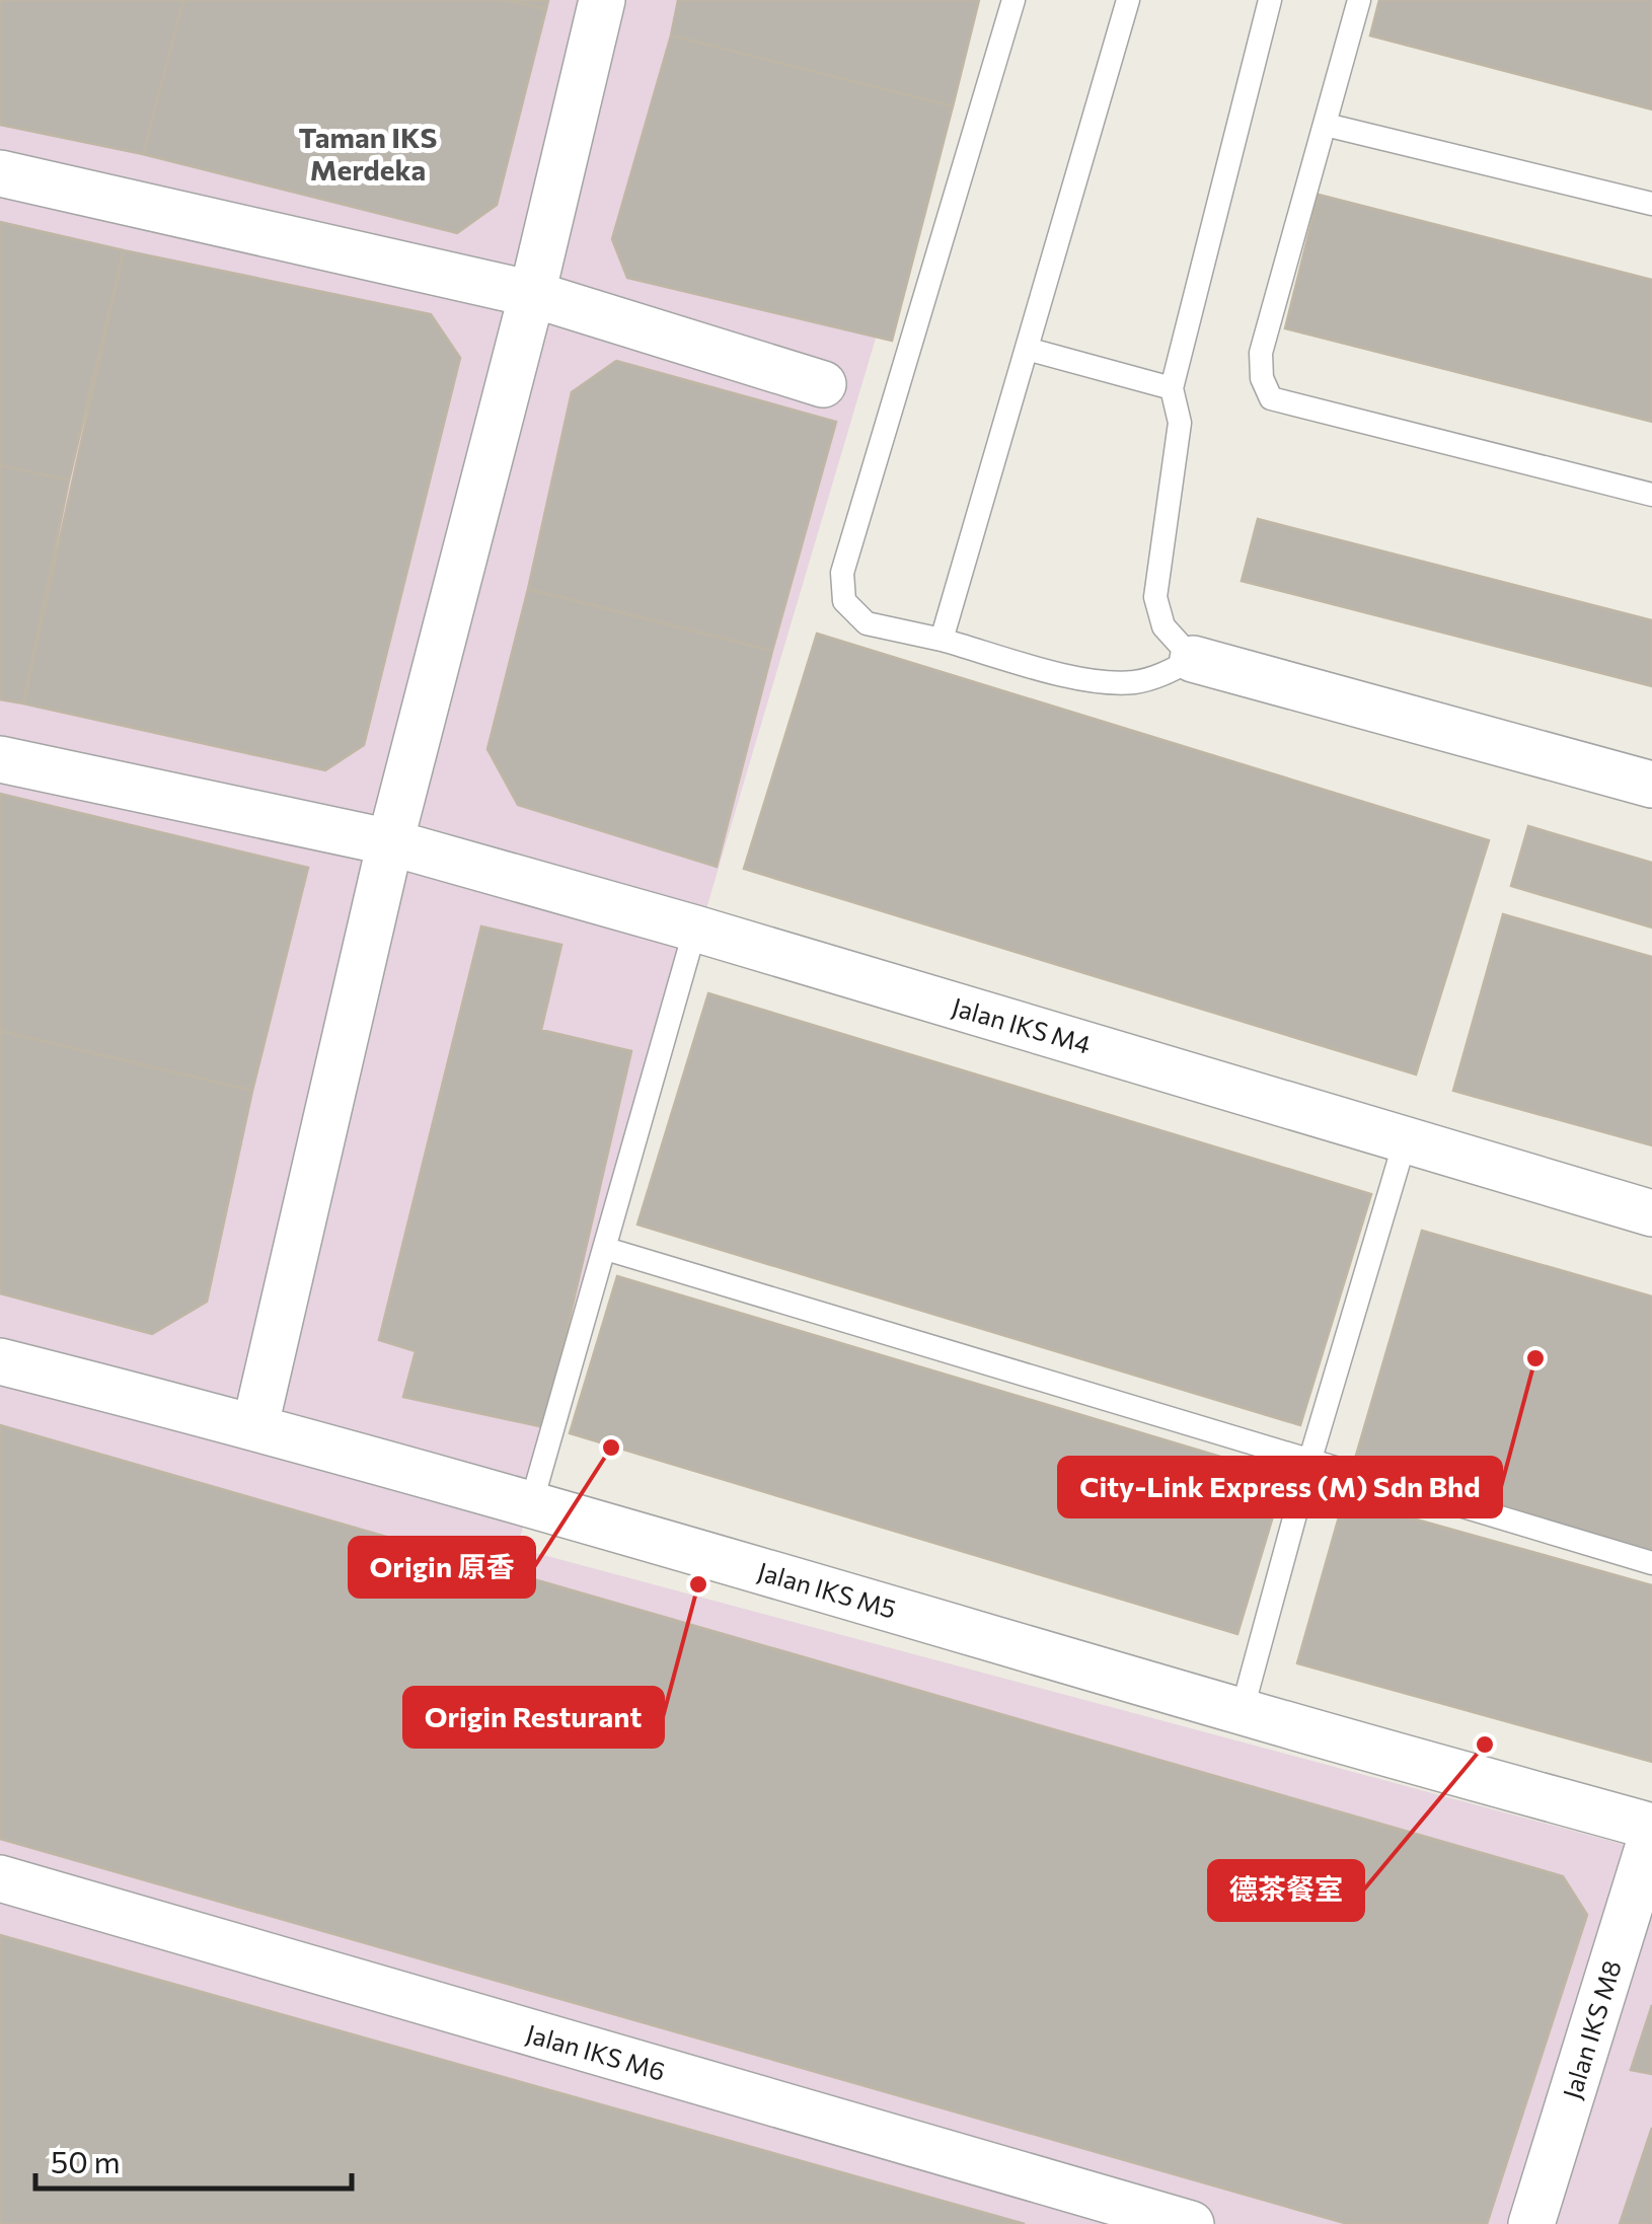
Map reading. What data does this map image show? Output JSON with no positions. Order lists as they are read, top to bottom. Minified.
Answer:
{"streets":{"street":["Jalan IKS M4","Jalan IKS M5","Jalan IKS M8","Jalan IKS M6"]},"districts":["Taman IKS Merdeka"],"places":["City-Link Express (M) Sdn Bhd","Origin 原香","Origin Resturant","德茶餐室"],"scale_bar":"50 m"}
